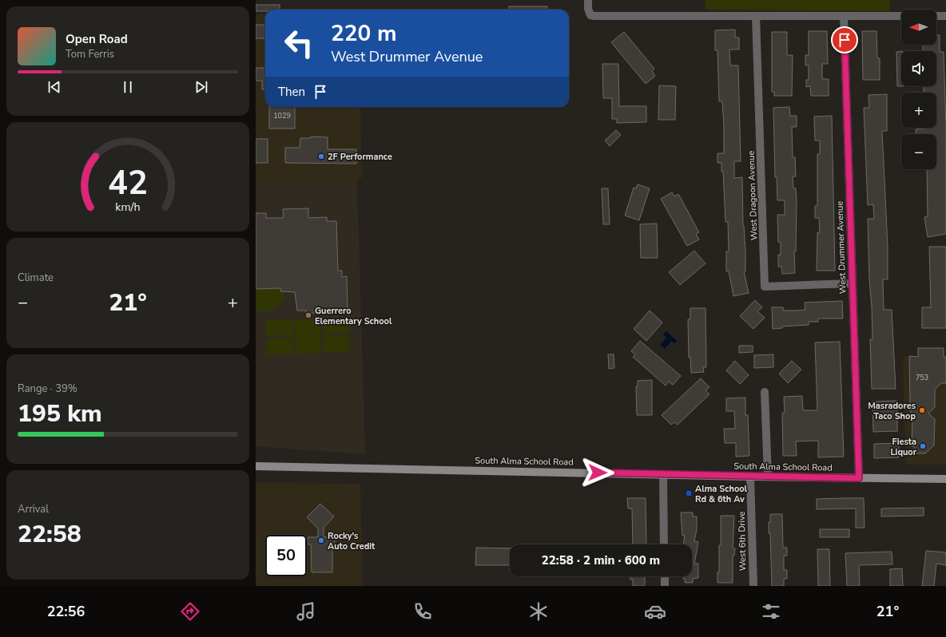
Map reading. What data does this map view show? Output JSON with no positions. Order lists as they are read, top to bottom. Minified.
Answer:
{"streets":{"main road":["South Alma School Road"],"street":["West Dragoon Avenue","West Drummer Avenue","West 6th Drive"]},"crossings":[["West Dragoon Avenue","West Drummer Avenue"],["West Drummer Avenue","South Alma School Road"],["South Alma School Road","West 6th Drive"]],"places":{"other":["2F Performance","Guerrero Elementary School","Masradores Taco Shop","Fiesta Liquor","Rocky's Auto Credit"],"transit":["Alma School Rd & 6th Av"]},"house_numbers":["1029","753"],"north":"left","page":{"map_buttons":["+","−"],"turn":["220 m","West Drummer Avenue"],"song":["Open Road","Tom Ferris"],"then":"Then","tile":["Climate",["Range · 39%","195 km"],["Arrival","22:58"]],"heat":["−","21°","+"],"limit":"50","trip":"22:58 · 2 min · 600 m","tabs":["22:56","21°"],"gauge":["42","km/h"]}}
